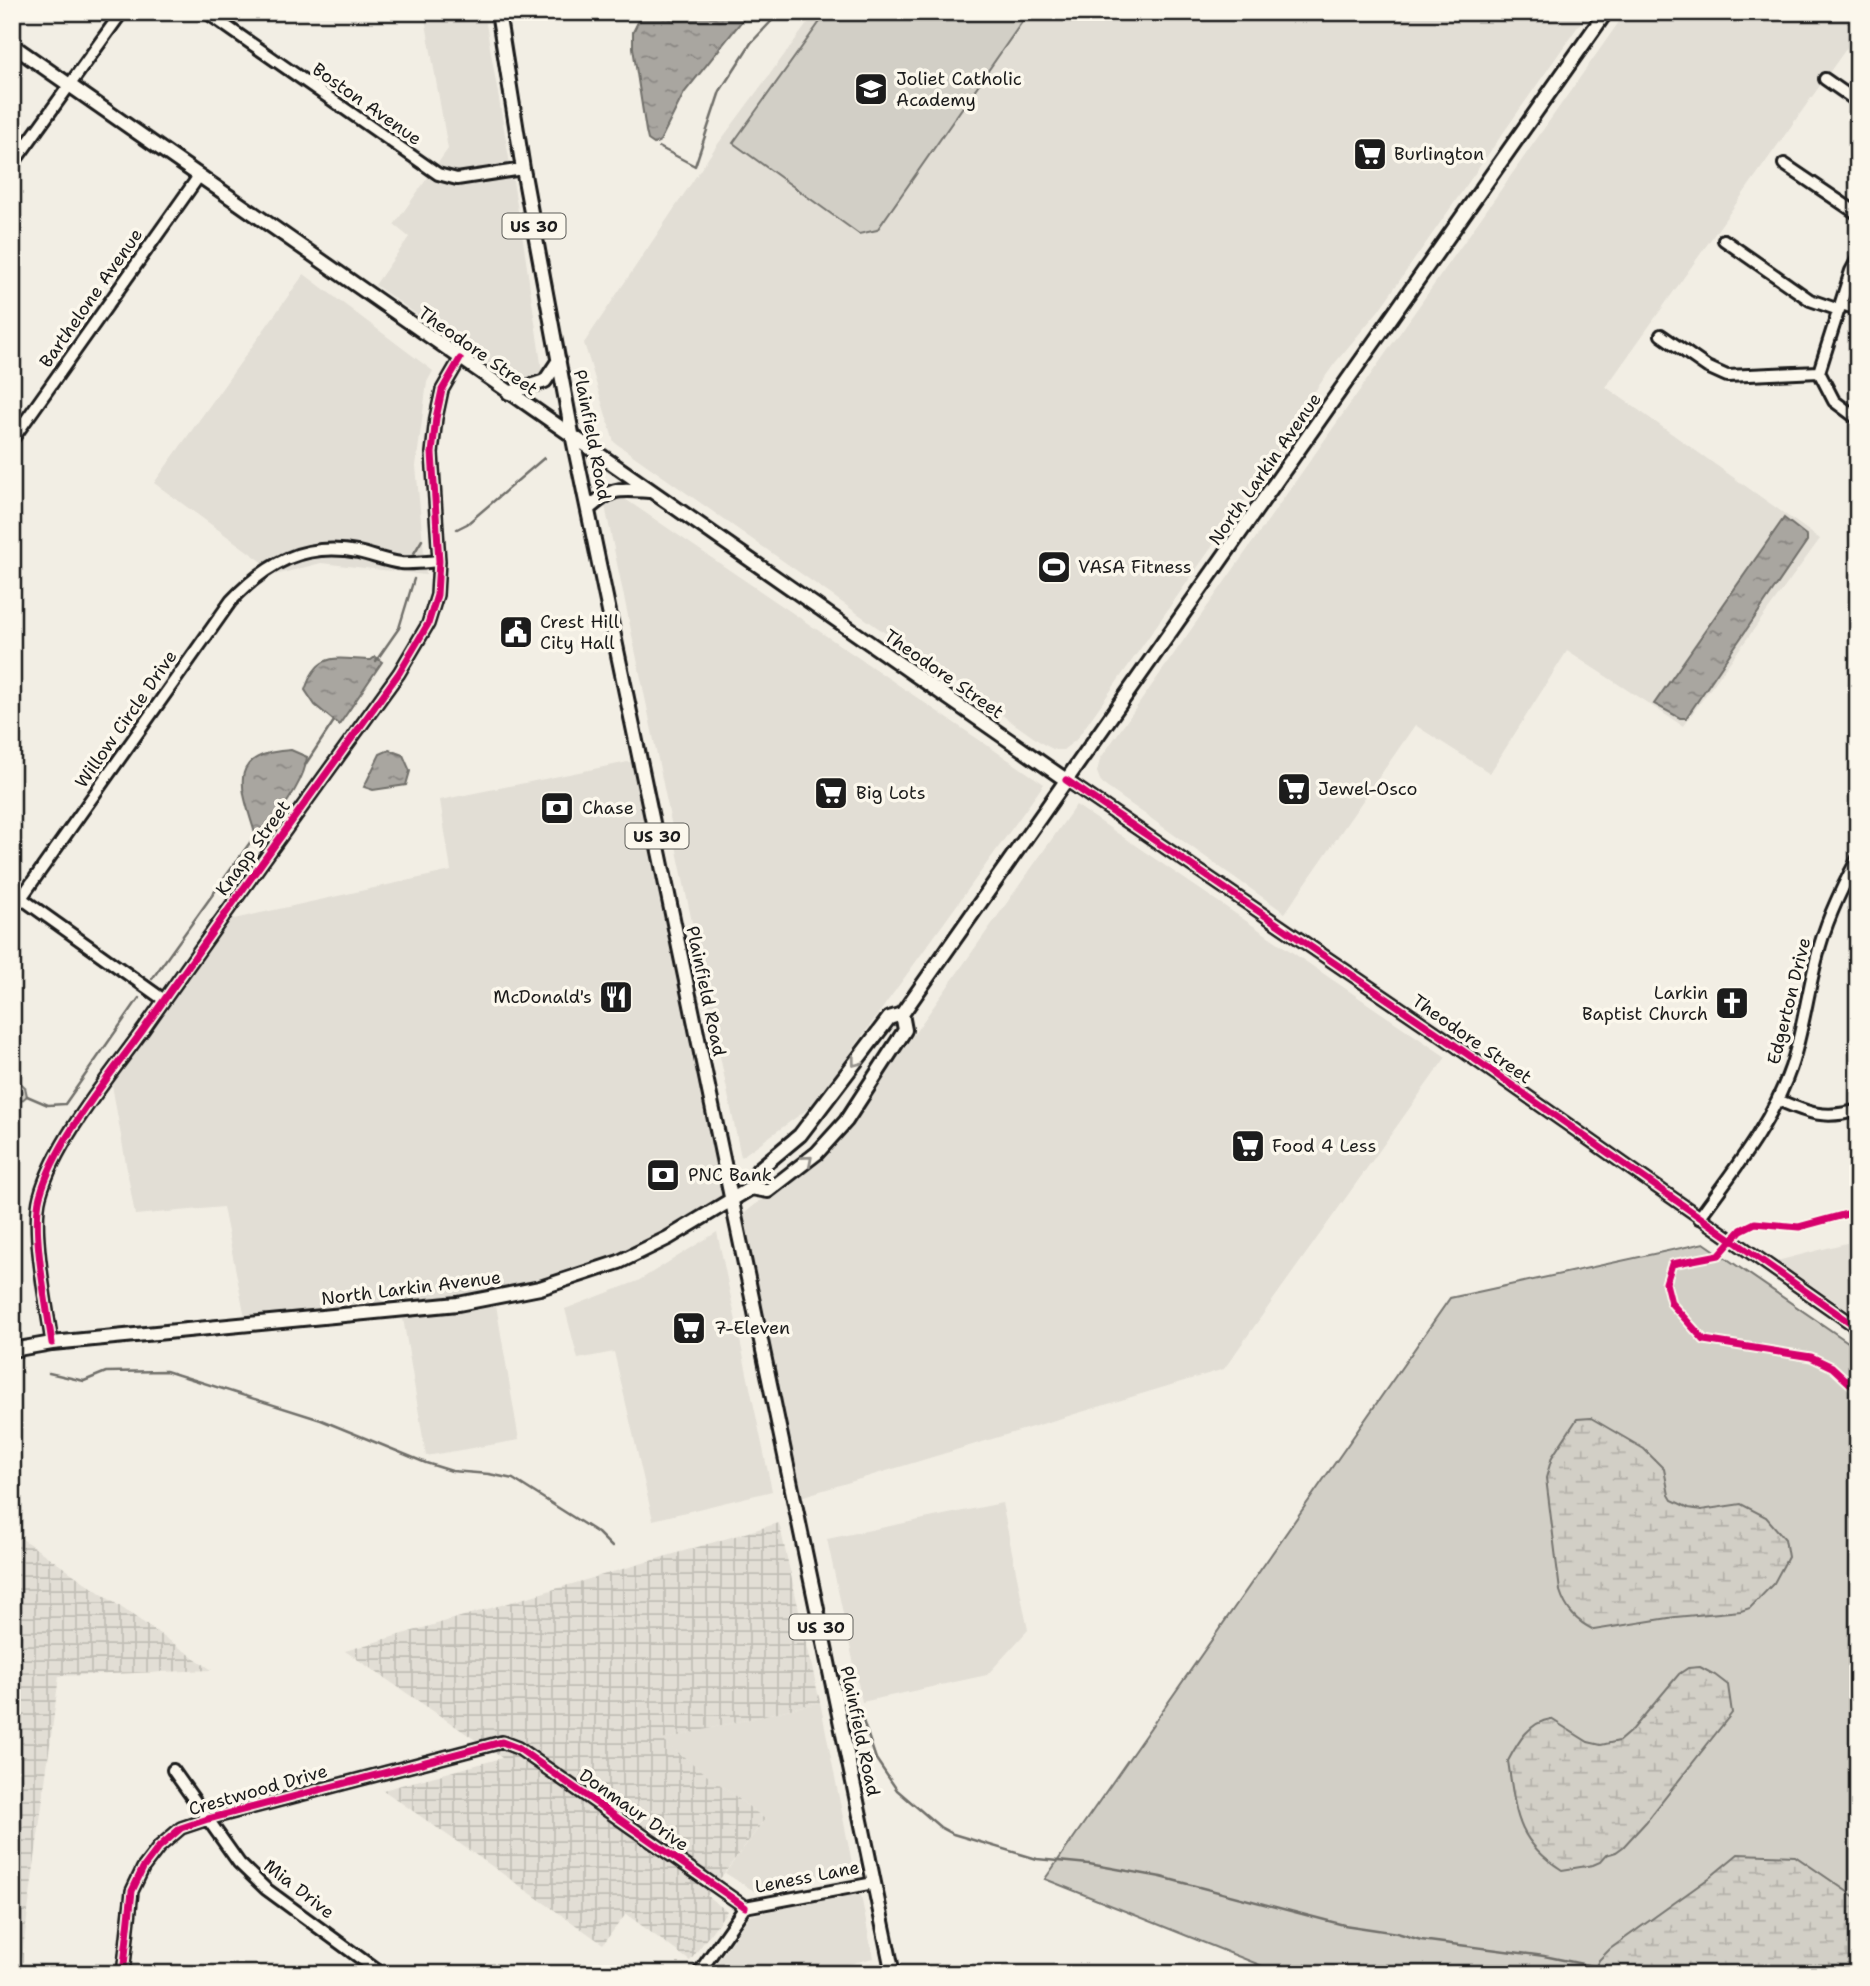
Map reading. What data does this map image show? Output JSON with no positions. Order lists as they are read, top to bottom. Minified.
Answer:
{"streets":{"main road":["US 30","Theodore Street","Plainfield Road","North Larkin Avenue"],"street":["Boston Avenue","Barthelone Avenue","Willow Circle Drive","Knapp Street","Edgerton Drive","Crestwood Drive","Donmaur Drive","Leness Lane","Mia Drive"]},"crossings":[["Boston Avenue","Plainfield Road"],["Barthelone Avenue","Theodore Street"],["Theodore Street","Plainfield Road"],["Theodore Street","North Larkin Avenue"],["Theodore Street","Knapp Street"],["Theodore Street","Edgerton Drive"],["Plainfield Road","North Larkin Avenue"],["Plainfield Road","Leness Lane"],["North Larkin Avenue","Knapp Street"],["Willow Circle Drive","Knapp Street"],["Crestwood Drive","Donmaur Drive"],["Crestwood Drive","Mia Drive"],["Donmaur Drive","Leness Lane"]],"places":{"school or university":["Joliet Catholic Academy"],"supermarket":["Burlington","Jewel-Osco","Big Lots","Food 4 Less","7-Eleven"],"sports":["VASA Fitness"],"public building":["Crest Hill City Hall"],"bank":["Chase","PNC Bank"],"restaurant":["McDonald's"],"church":["Larkin Baptist Church"]}}
